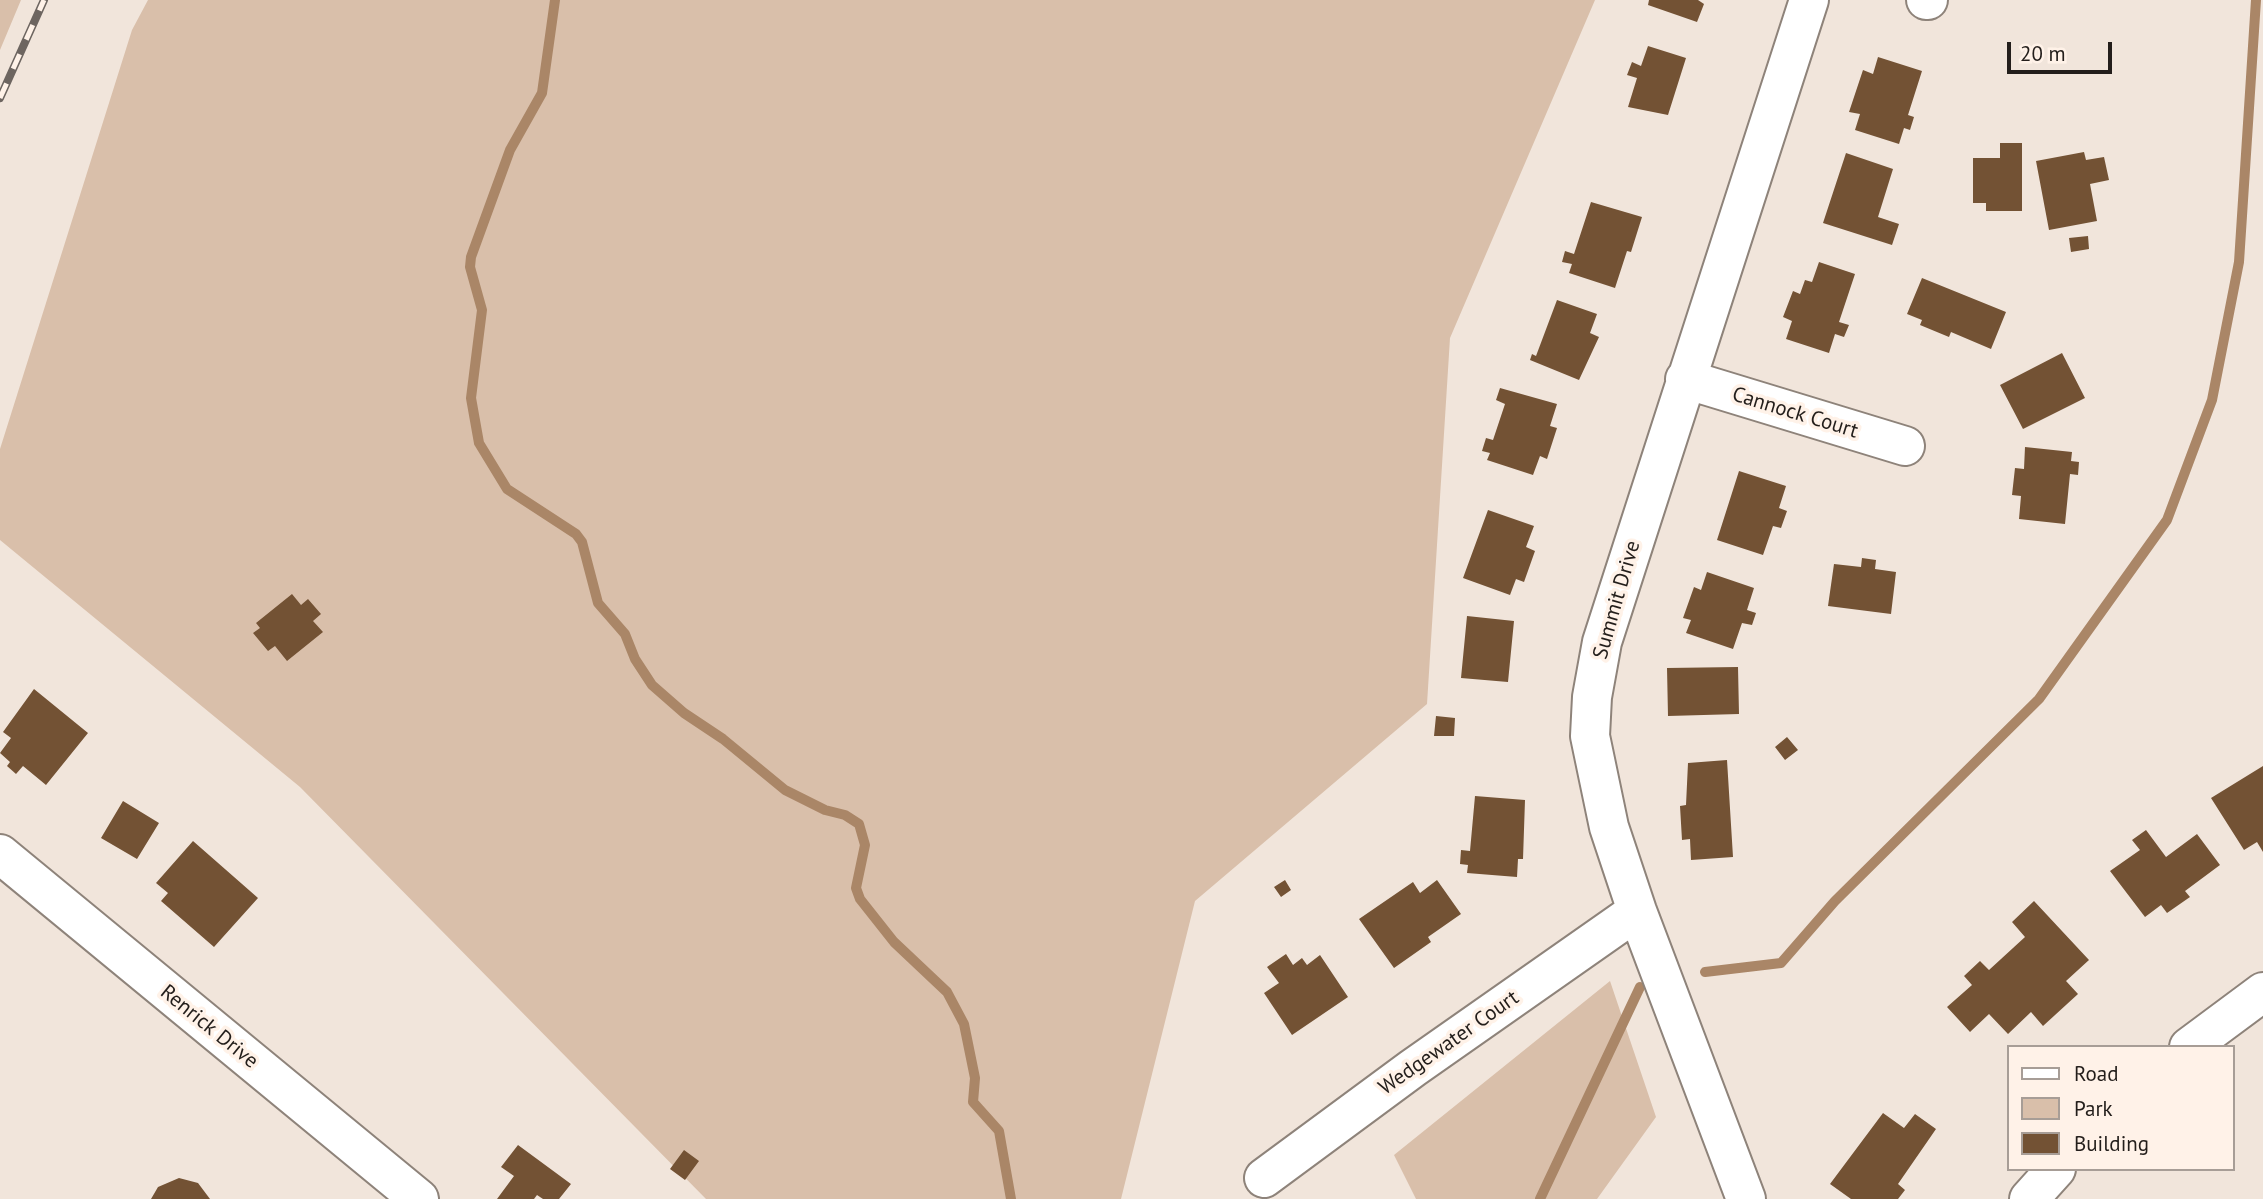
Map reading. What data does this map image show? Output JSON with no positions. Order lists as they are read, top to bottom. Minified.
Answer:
{"streets":{"street":["Cannock Court","Summit Drive","Renrick Drive","Wedgewater Court"]},"crossings":[["Cannock Court","Summit Drive"],["Summit Drive","Wedgewater Court"]],"legend":["Road","Park","Building"],"scale_bar":"20 m"}
